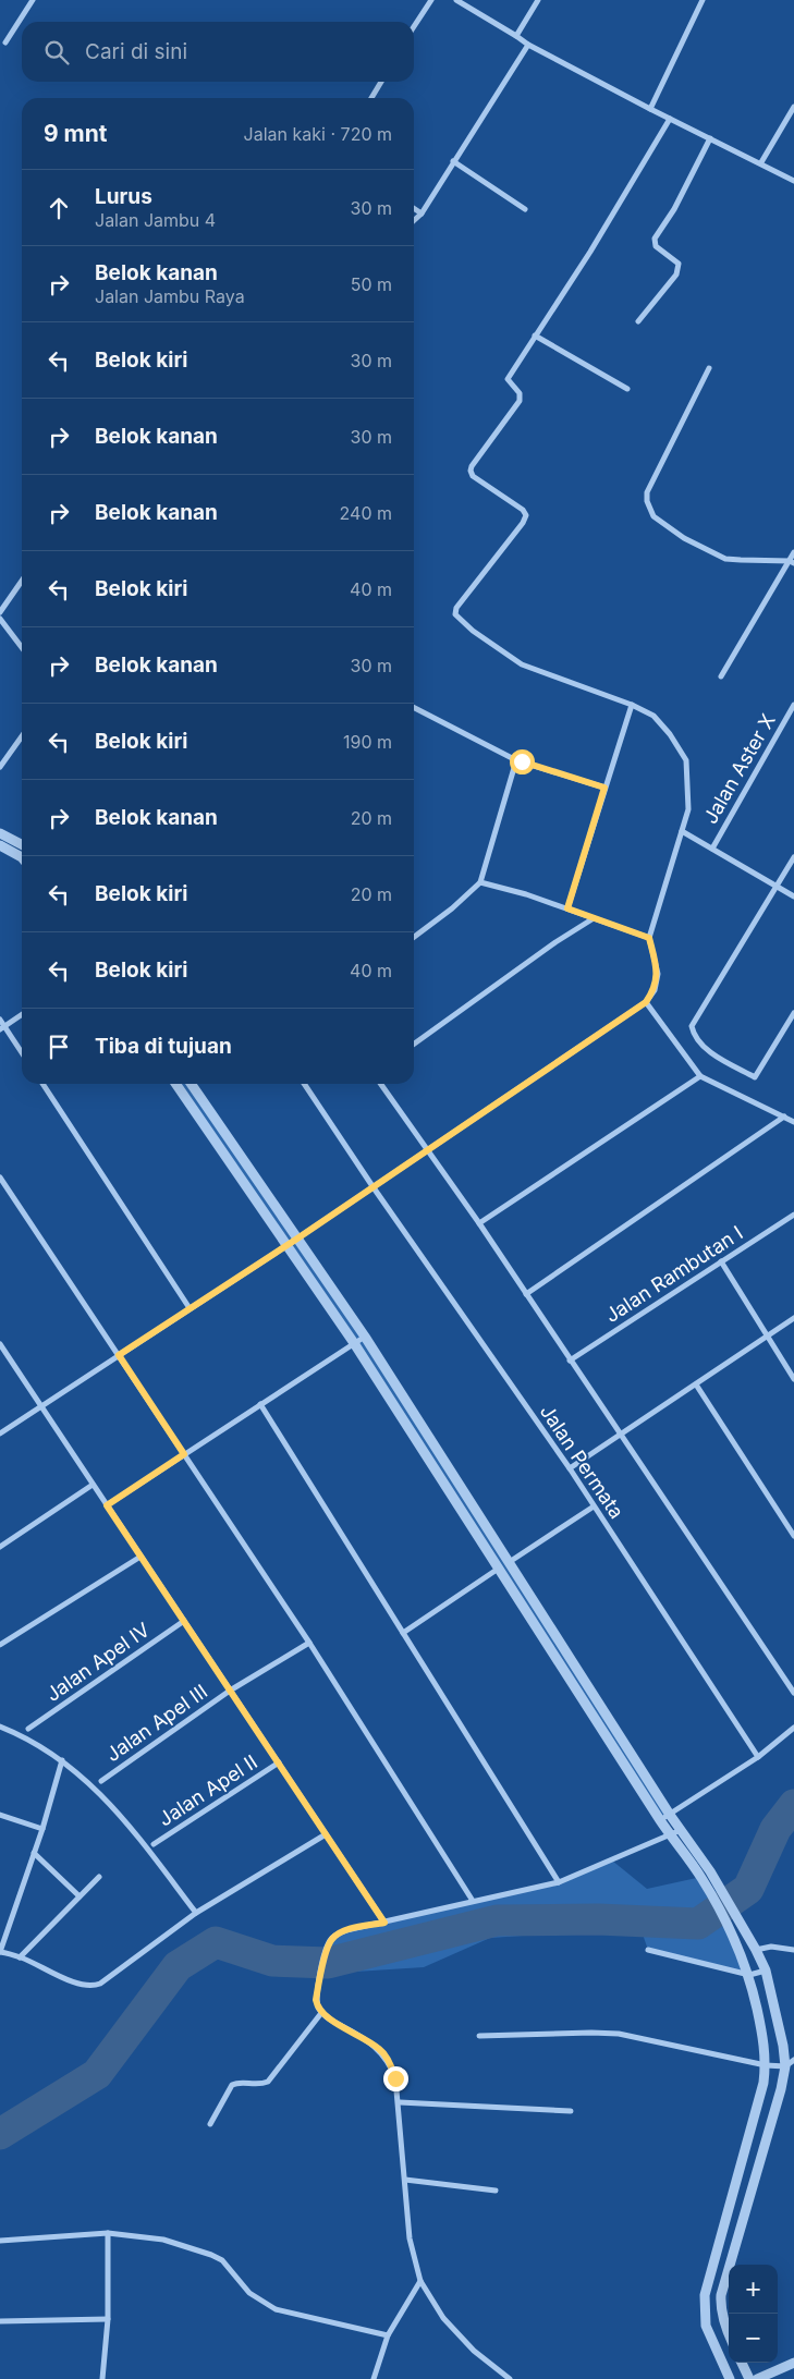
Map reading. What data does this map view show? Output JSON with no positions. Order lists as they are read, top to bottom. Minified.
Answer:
{"streets":{"street":["Jalan Aster X","Jalan Rambutan I","Jalan Permata","Jalan Apel IV","Jalan Apel III","Jalan Apel II"]},"page":{"search":"Cari di sini","heading":["9 mnt","Jalan kaki · 720 m"],"list":[["Lurus","Jalan Jambu 4","30 m"],["Belok kanan","Jalan Jambu Raya","50 m"],["Belok kiri","30 m"],["Belok kanan","30 m"],["Belok kanan","240 m"],["Belok kiri","40 m"],["Belok kanan","30 m"],["Belok kiri","190 m"],["Belok kanan","20 m"],["Belok kiri","20 m"],["Belok kiri","40 m"],"Tiba di tujuan"],"map_buttons":["+","−"]}}
